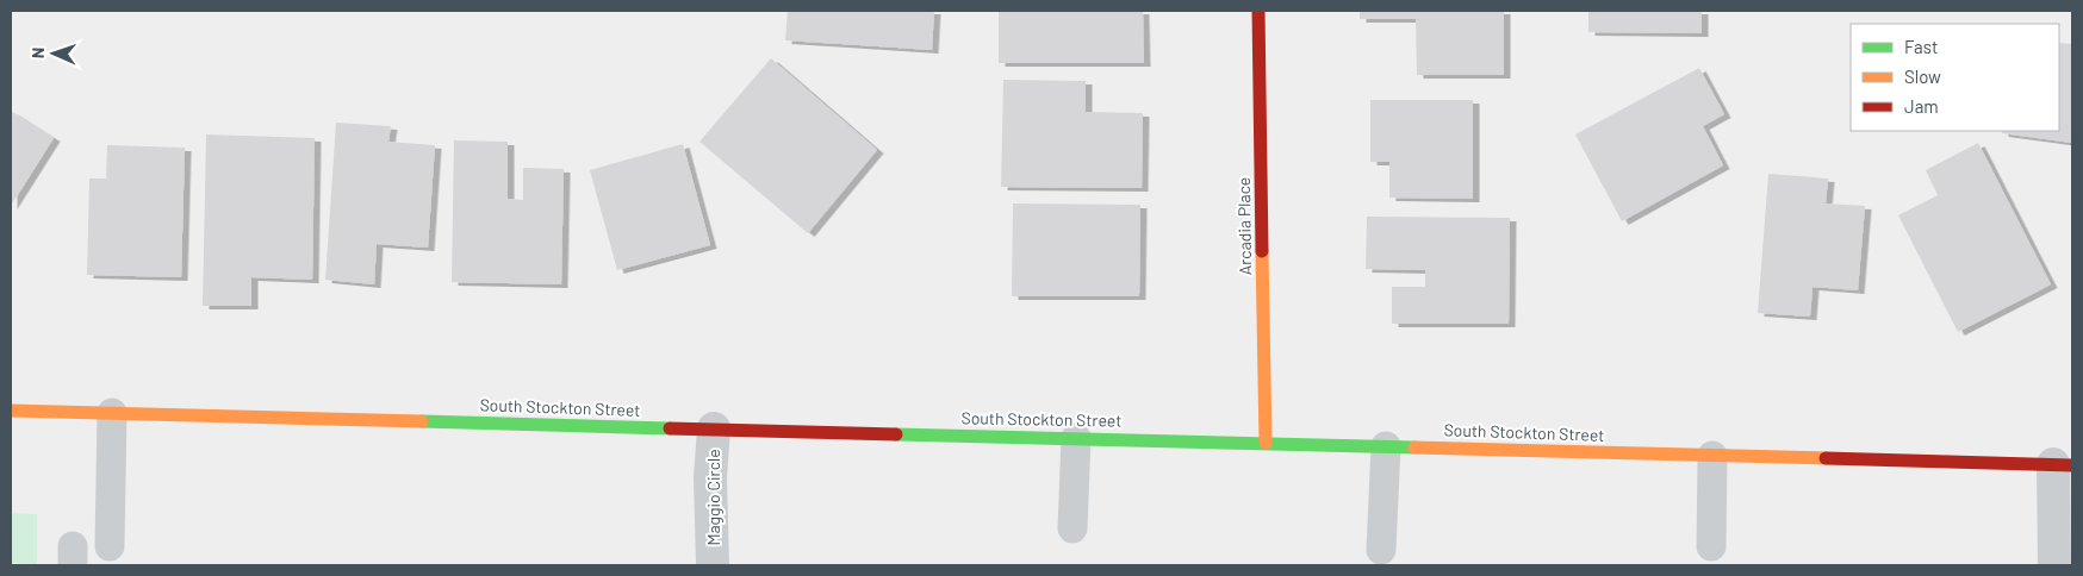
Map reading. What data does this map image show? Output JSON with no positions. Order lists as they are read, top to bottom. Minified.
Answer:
{"streets":{"street":["Arcadia Place","South Stockton Street","Maggio Circle"]},"crossings":[["Arcadia Place","South Stockton Street"],["South Stockton Street","Maggio Circle"]],"legend":["Fast","Slow","Jam"],"north":"left"}
